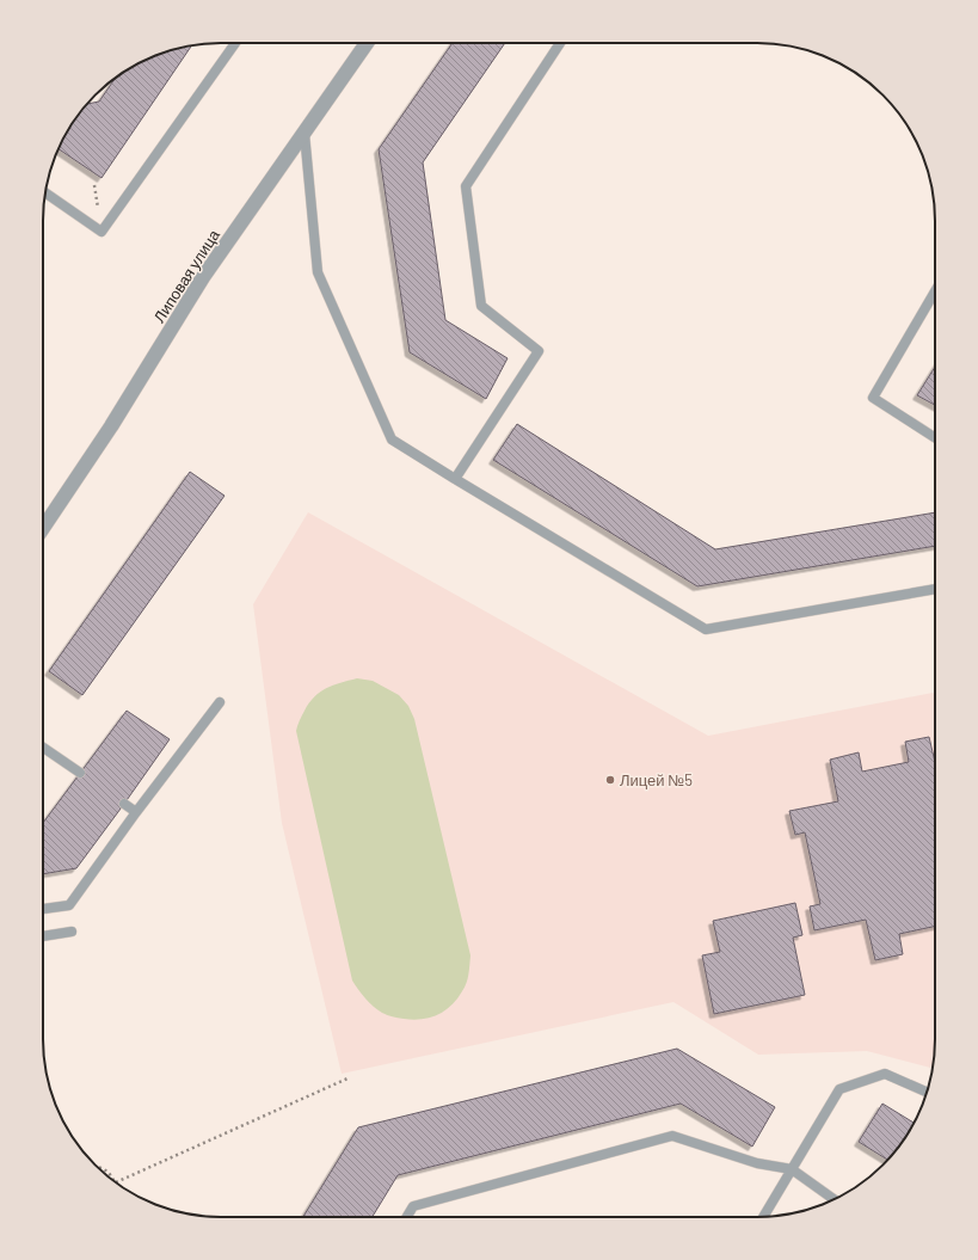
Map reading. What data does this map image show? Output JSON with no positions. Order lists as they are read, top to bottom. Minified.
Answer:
{"streets":{"street":["Липовая улица"]},"places":["Лицей №5"]}
